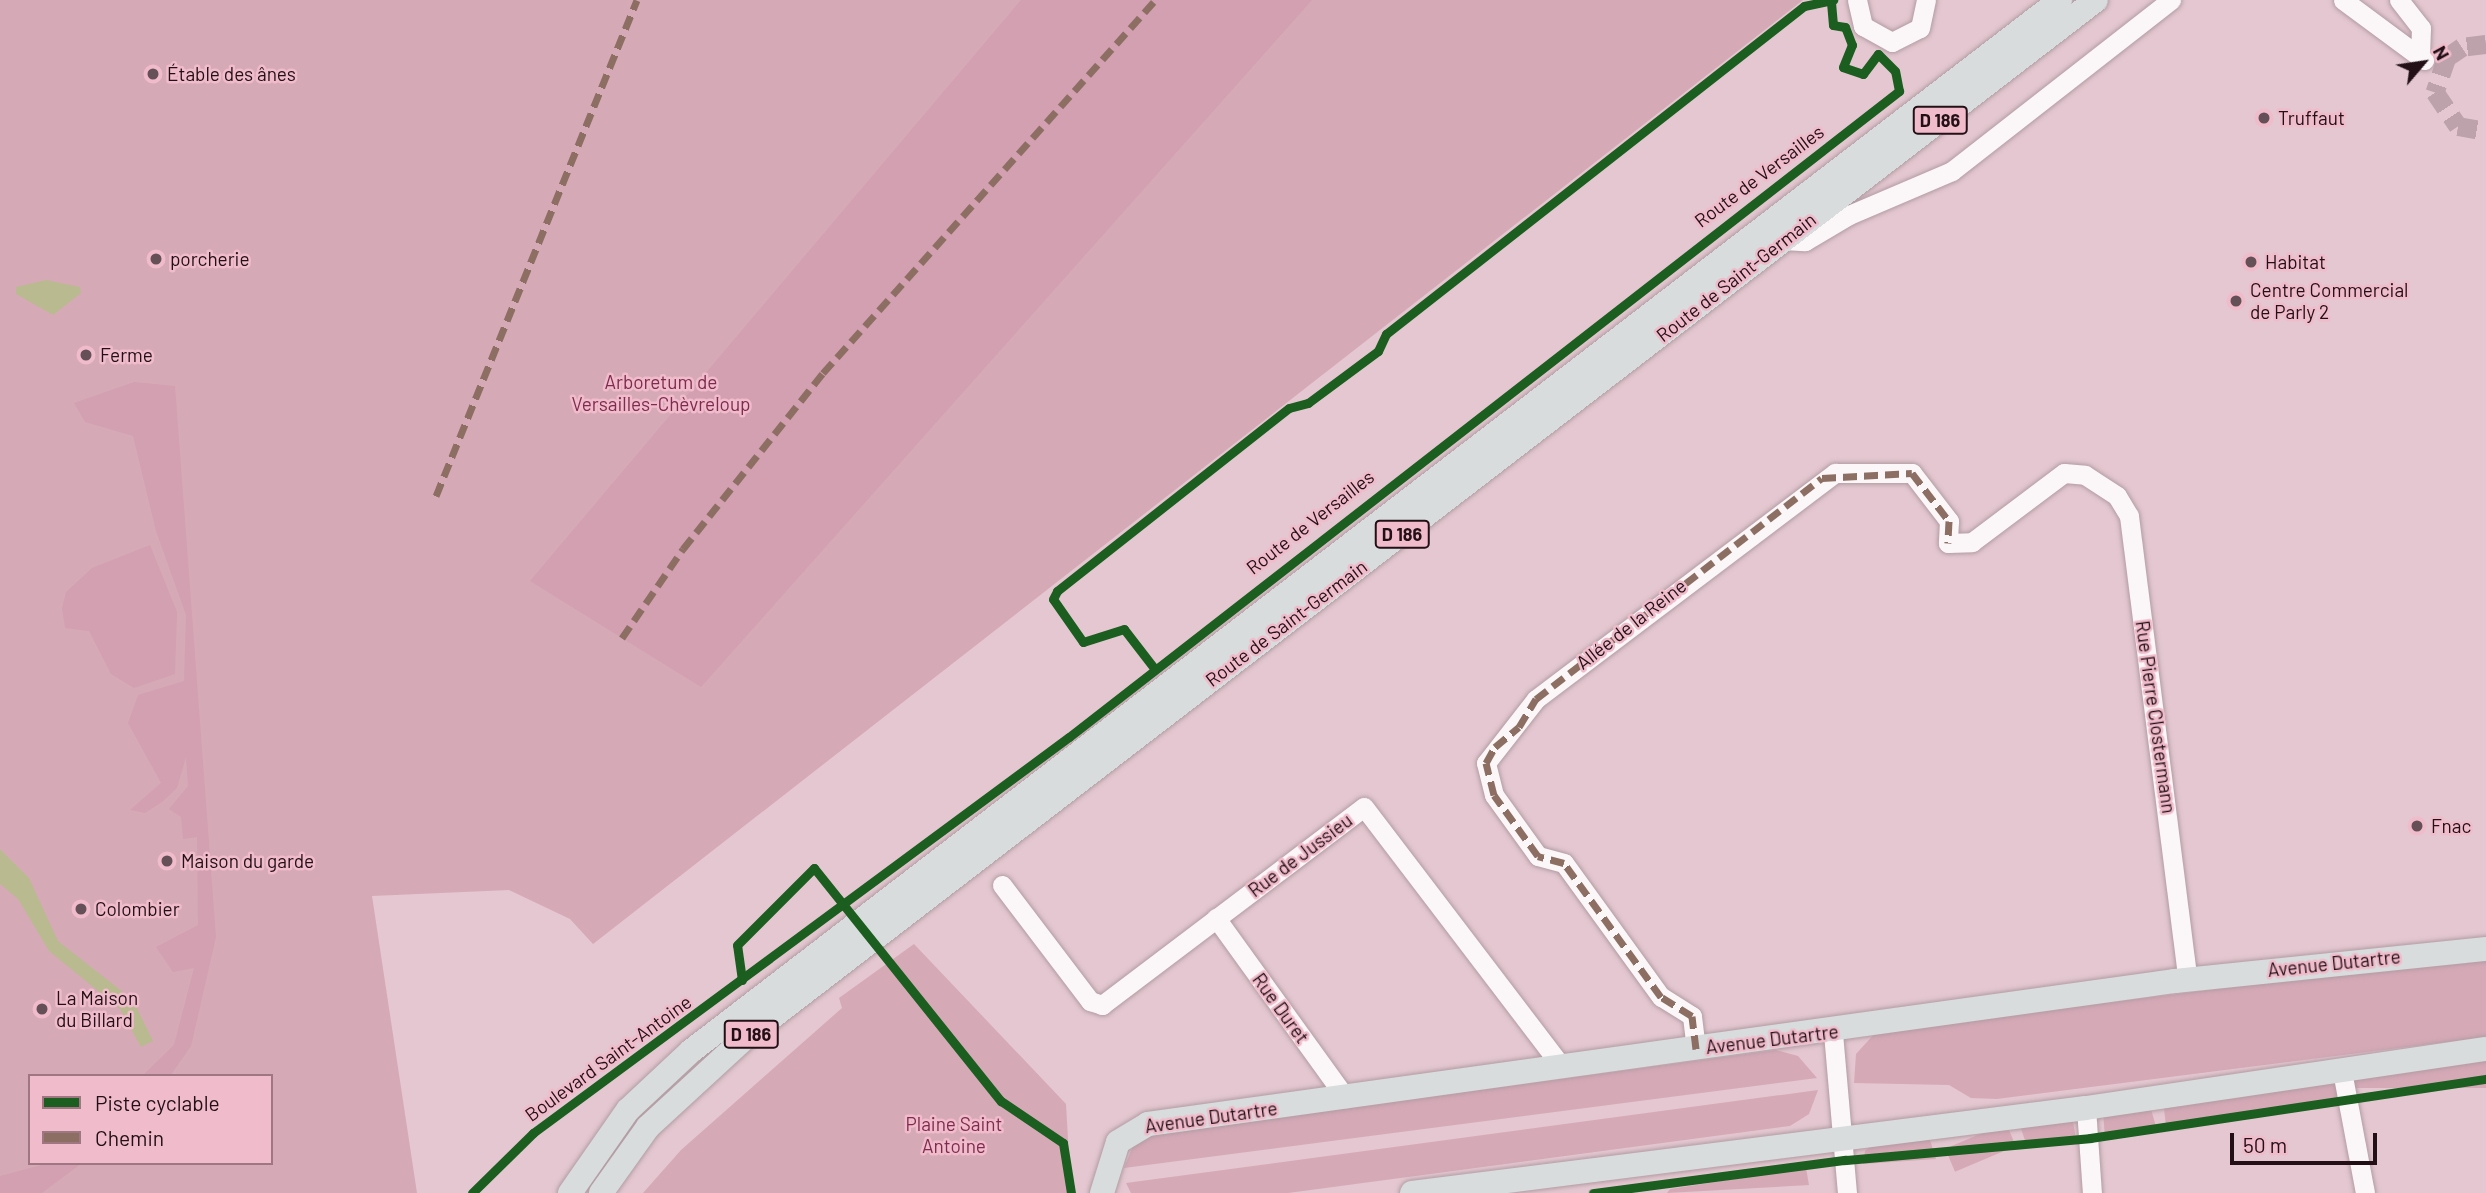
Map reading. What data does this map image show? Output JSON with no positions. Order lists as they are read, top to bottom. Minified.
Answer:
{"streets":{"main road":["D 186","Route de Saint-Germain","Avenue Dutartre"],"street":["Allée de la Reine","Rue Pierre Clostermann","Rue de Jussieu","Rue Duret"],"cycle path":["Route de Versailles"]},"crossings":[["Allée de la Reine","Rue Pierre Clostermann"],["Allée de la Reine","Avenue Dutartre"],["Rue Pierre Clostermann","Avenue Dutartre"],["Rue de Jussieu","Avenue Dutartre"],["Rue de Jussieu","Rue Duret"],["Avenue Dutartre","Rue Duret"]],"parks":["Arboretum de Versailles-Chèvreloup","Plaine Saint Antoine"],"places":["Étable des ânes","Truffaut","porcherie","Habitat","Centre Commercial de Parly 2","Ferme","Fnac","Maison du garde","Colombier","La Maison du Billard"],"legend":["Piste cyclable","Chemin"],"scale_bar":"50 m","north":"top right"}
